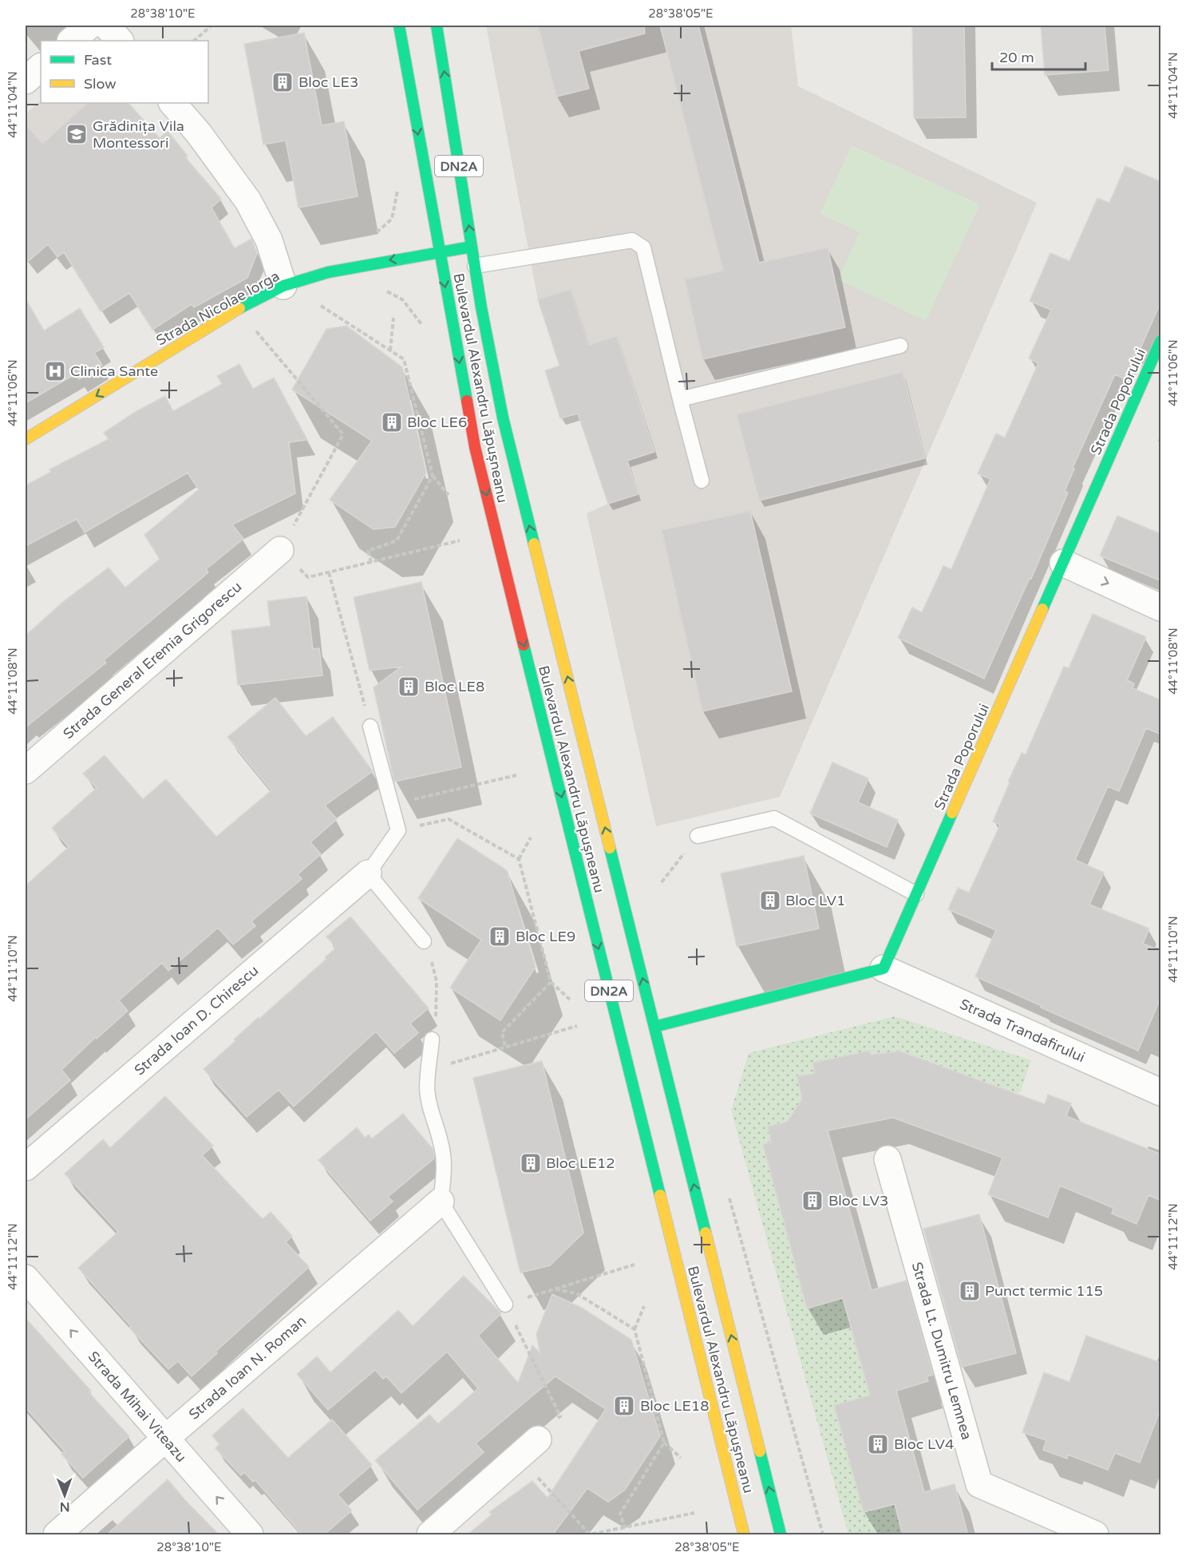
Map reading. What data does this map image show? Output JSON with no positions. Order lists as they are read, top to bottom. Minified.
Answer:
{"streets":{"main road":["DN2A","Strada Nicolae Iorga","Bulevardul Alexandru Lăpușneanu","Strada Poporului"],"street":["Strada General Eremia Grigorescu","Strada Ioan D. Chirescu","Strada Trandafirului","Strada Lt. Dumitru Lemnea","Strada Ioan N. Roman","Strada Mihai Viteazu"]},"crossings":[["Strada Nicolae Iorga","Bulevardul Alexandru Lăpușneanu"],["Strada Poporului","Strada Trandafirului"],["Strada Ioan N. Roman","Strada Mihai Viteazu"]],"one_way":["Strada Nicolae Iorga","Strada Mihai Viteazu"],"places":{"building":["Bloc LE3","Bloc LE6","Bloc LE8","Bloc LV1","Bloc LE9","Bloc LE12","Bloc LV3","Punct termic 115","Bloc LE18","Bloc LV4"],"school or university":["Grădinița Vila Montessori"],"hospital":["Clinica Sante"]},"legend":["Fast","Slow"],"scale_bar":"20 m","north":"bottom","coordinates":["28°38'10\"E","28°38'05\"E","44°11'04\"N","44°11'06\"N","44°11'08\"N","44°11'10\"N","44°11'12\"N"]}
